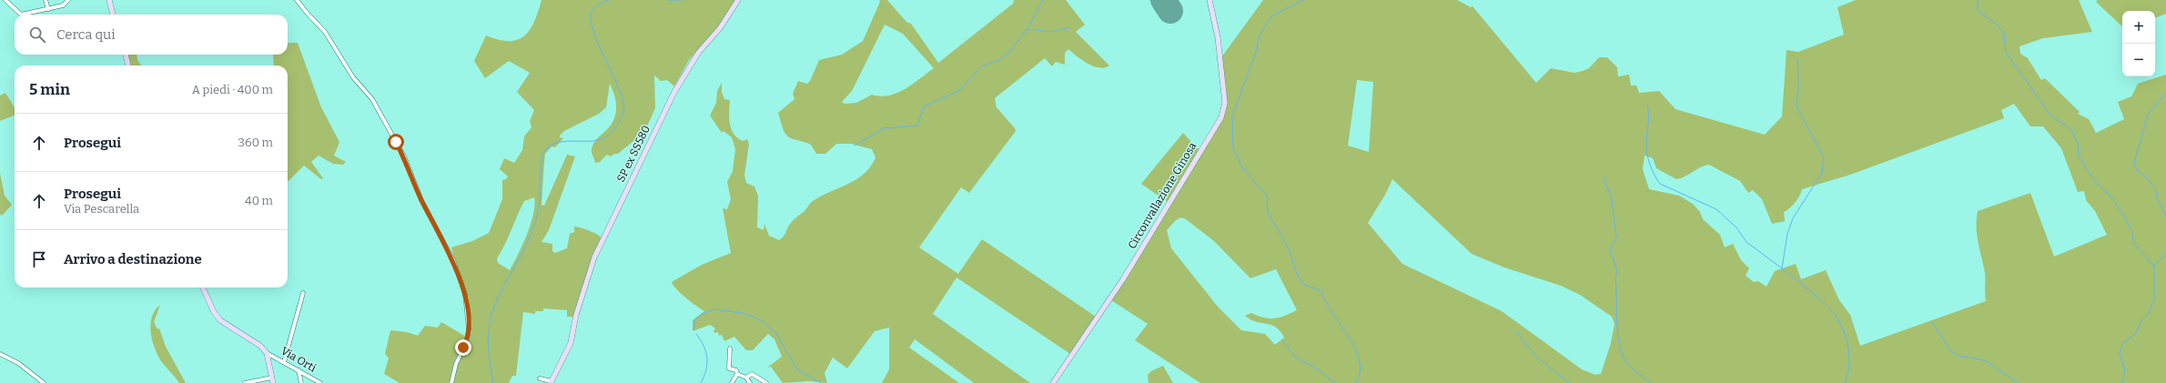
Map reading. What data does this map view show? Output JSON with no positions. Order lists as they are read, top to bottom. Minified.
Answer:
{"streets":{"street":["SP ex SS580","Circonvallazione Ginosa","Via Orti"]},"page":{"map_buttons":["+","−"],"search":"Cerca qui","heading":["5 min","A piedi · 400 m"],"list":[["Prosegui","360 m"],["Prosegui","Via Pescarella","40 m"],"Arrivo a destinazione"]}}
